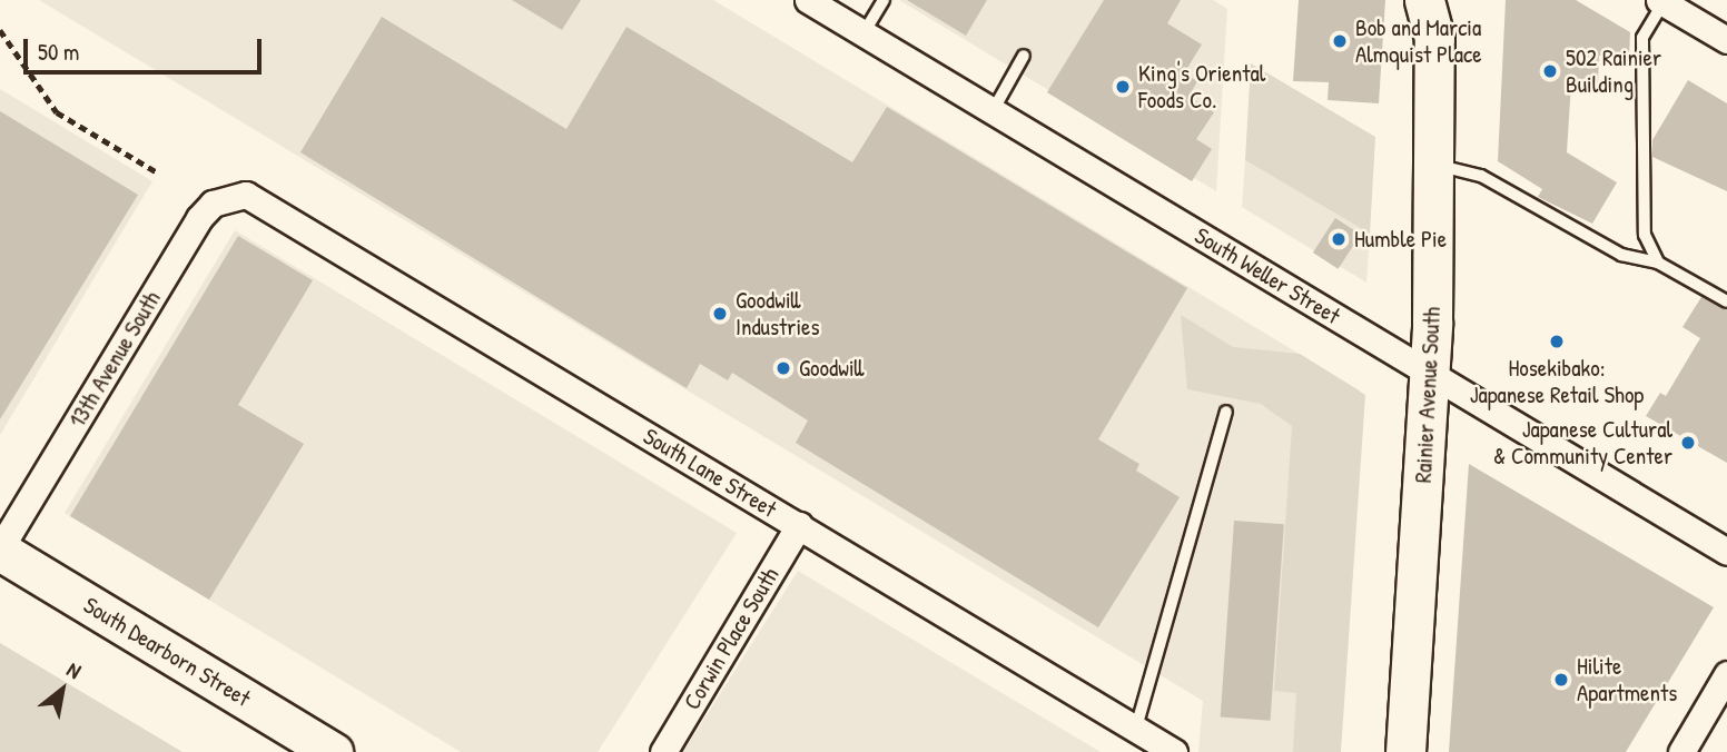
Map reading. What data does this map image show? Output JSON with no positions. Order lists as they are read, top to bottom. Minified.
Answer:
{"streets":{"main road":["Rainier Avenue South","South Dearborn Street"],"street":["South Weller Street","13th Avenue South","South Lane Street","Corwin Place South"]},"crossings":[["South Weller Street","Rainier Avenue South"],["13th Avenue South","South Lane Street"],["13th Avenue South","South Dearborn Street"],["South Lane Street","Corwin Place South"]],"places":["Bob and Marcia Almquist Place","502 Rainier Building","King's Oriental Foods Co.","Humble Pie","Goodwill Industries","Hosekibako: Japanese Retail Shop","Goodwill","Japanese Cultural & Community Center","Hilite Apartments"],"scale_bar":"50 m","north":"top right"}
